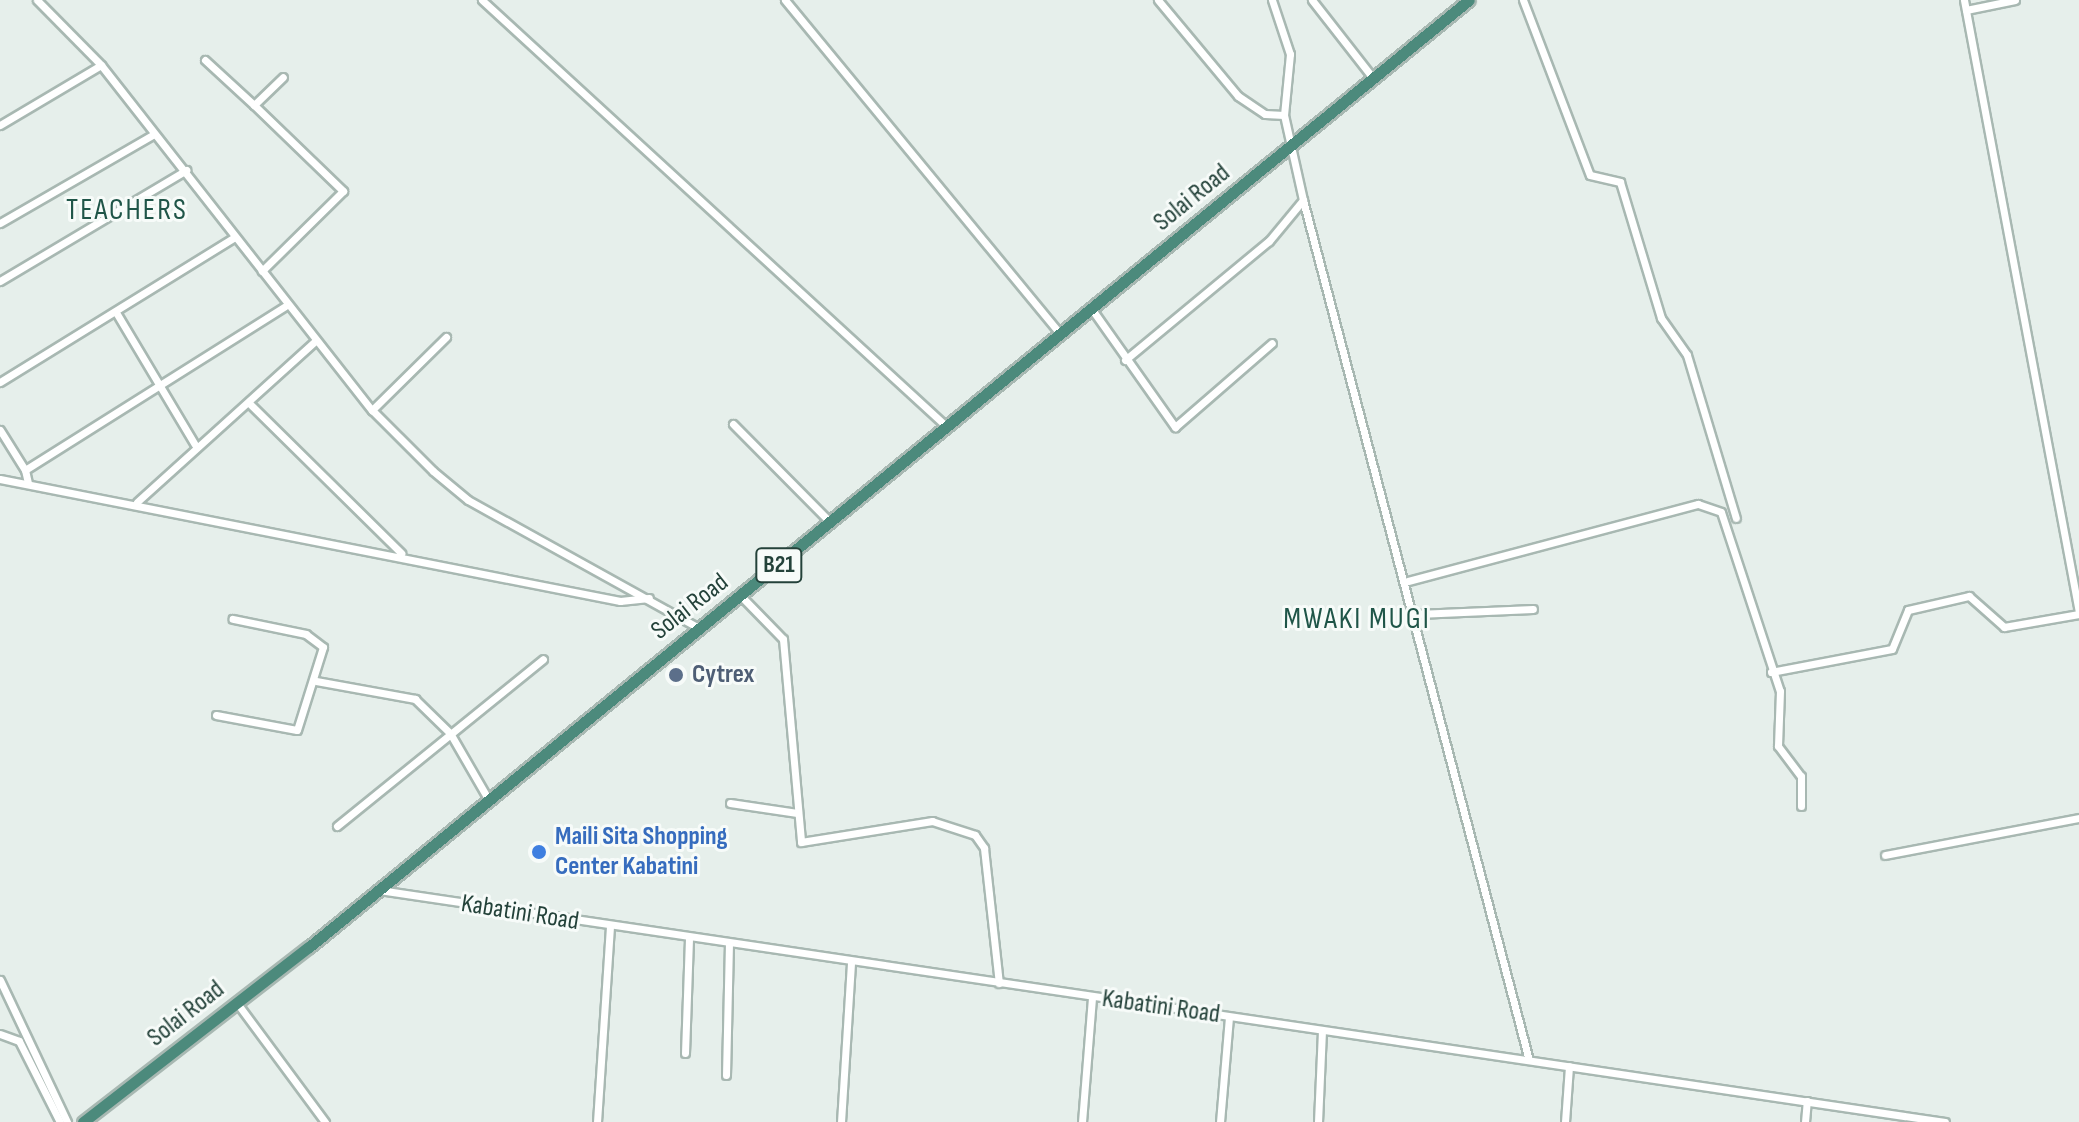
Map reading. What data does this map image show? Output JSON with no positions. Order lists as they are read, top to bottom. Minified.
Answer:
{"streets":{"highway":["Solai Road","B21"],"street":["Kabatini Road"]},"crossings":[["Solai Road","Kabatini Road"]],"districts":["TEACHERS","MWAKI MUGI"],"places":["Cytrex","Maili Sita Shopping Center Kabatini"]}
